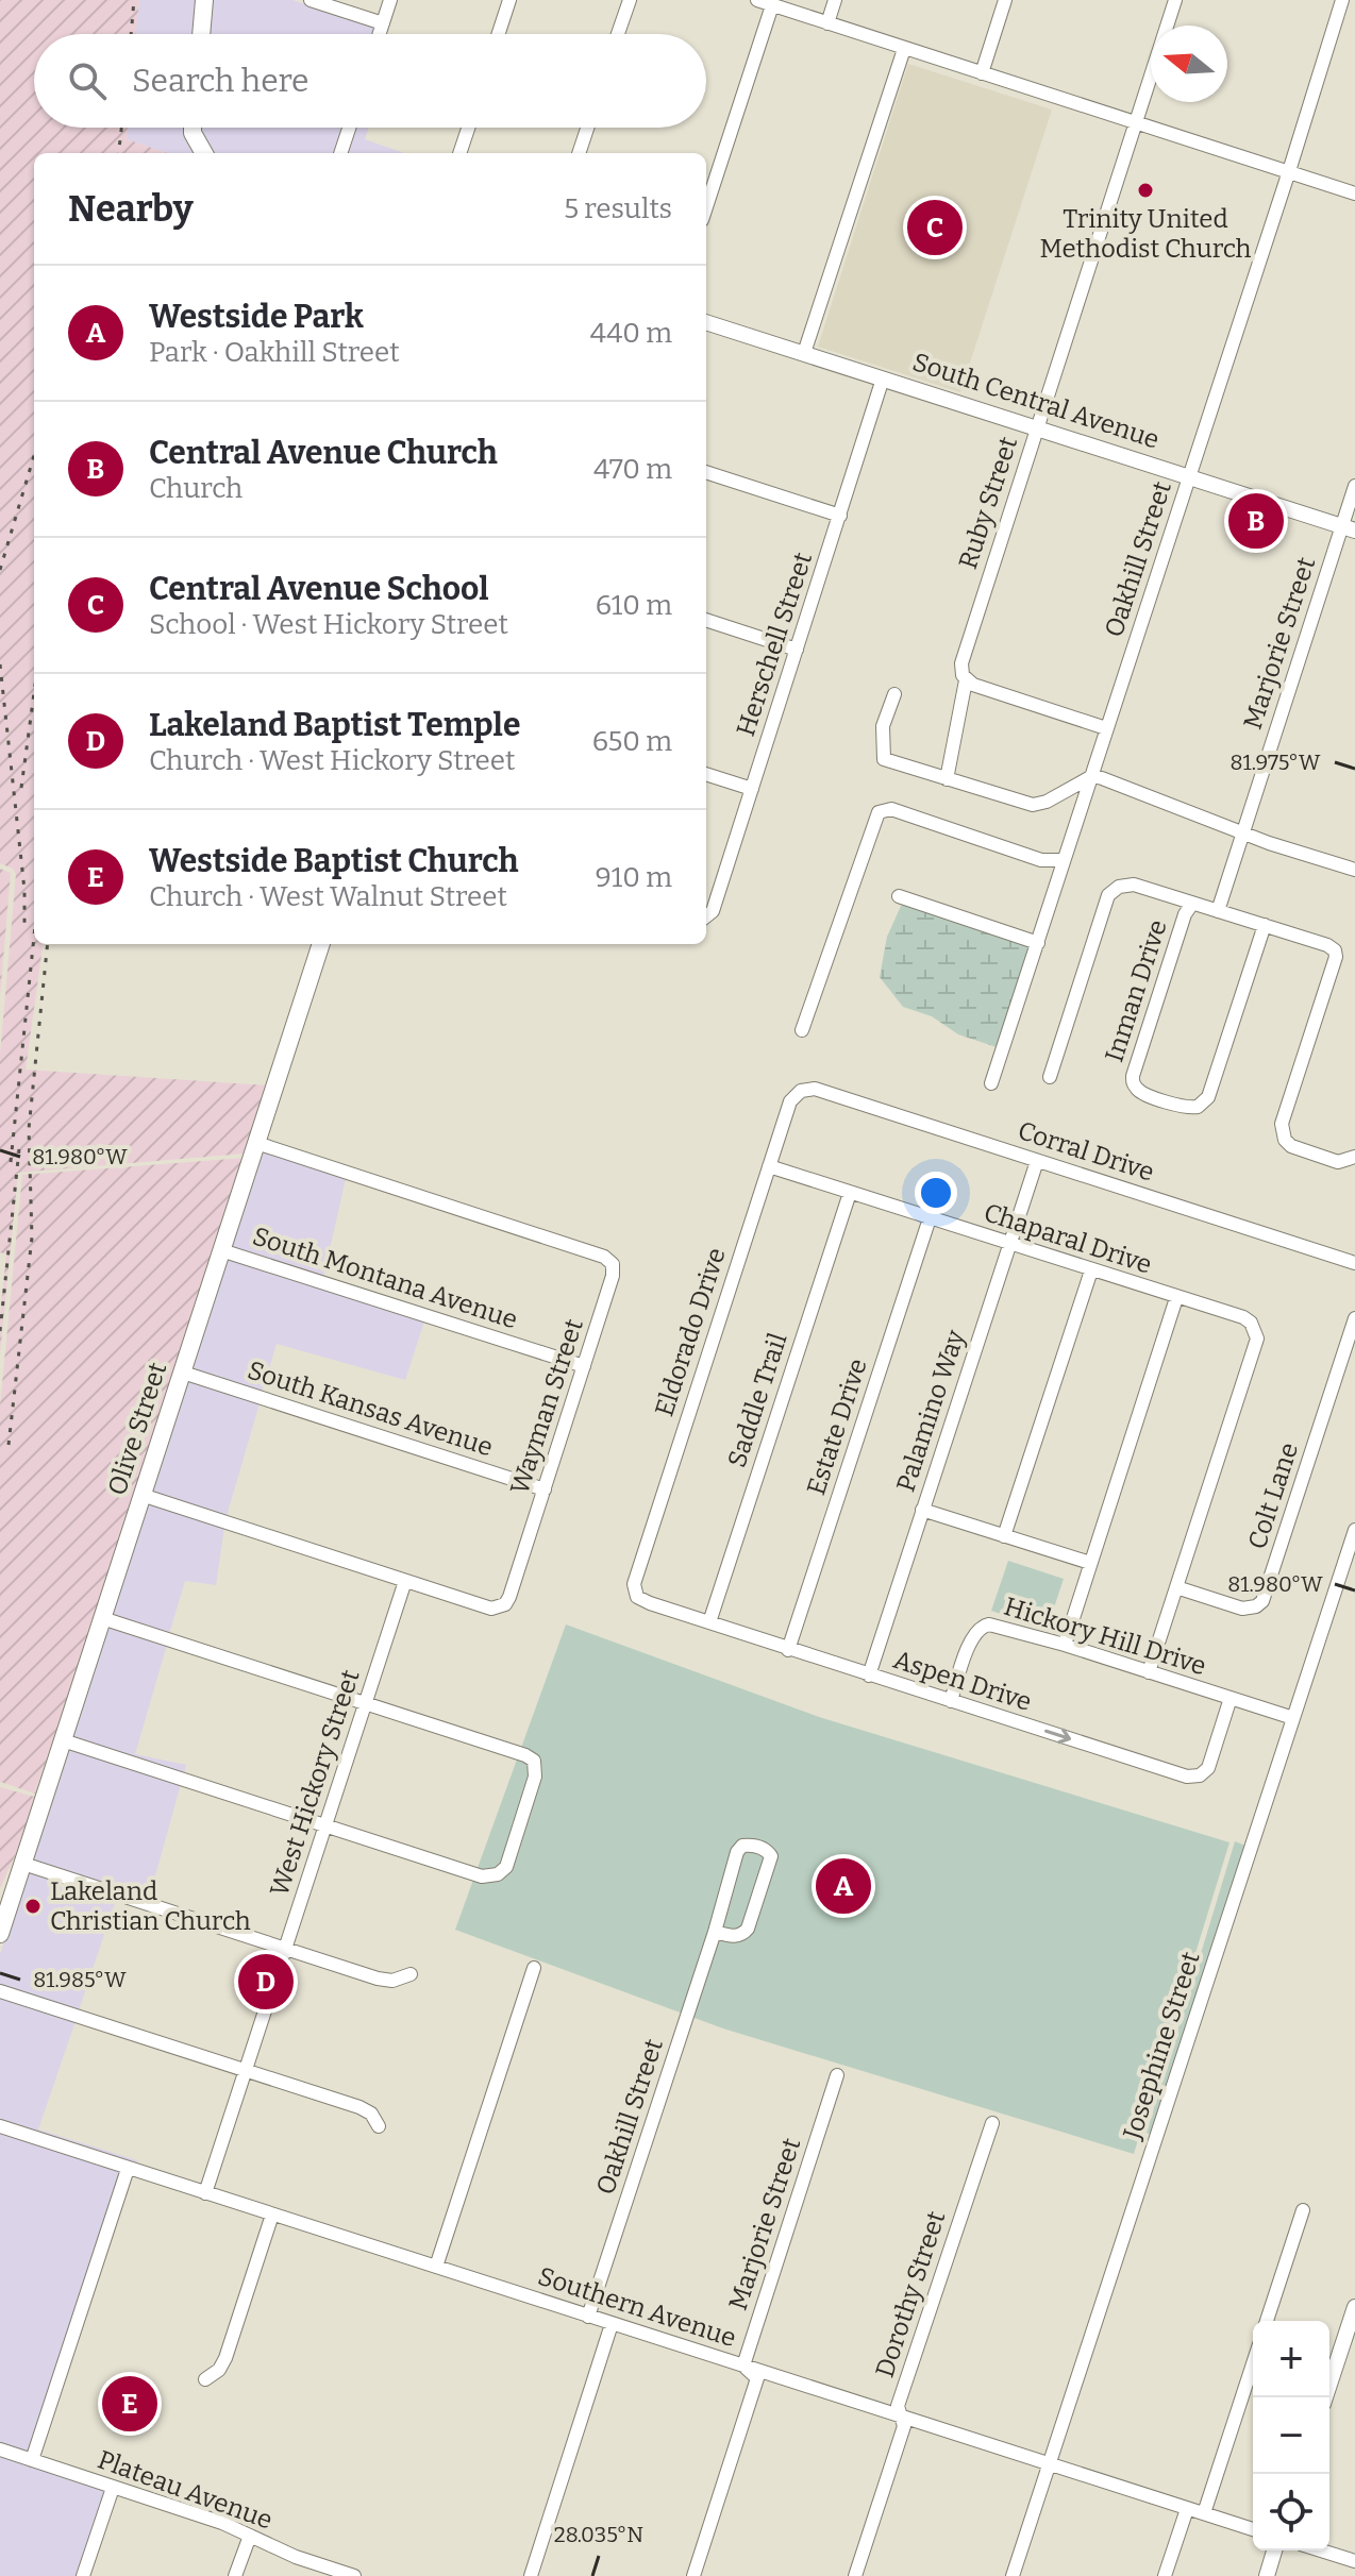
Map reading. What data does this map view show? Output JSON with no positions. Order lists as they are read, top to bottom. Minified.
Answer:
{"streets":{"main road":["Olive Street"],"street":["South Central Avenue","Ruby Street","Oakhill Street","Marjorie Street","Herschell Street","Inman Drive","Corral Drive","Chaparal Drive","South Montana Avenue","Eldorado Drive","Saddle Trail","Wayman Street","South Kansas Avenue","Palamino Way","Estate Drive","Colt Lane","Hickory Hill Drive","Aspen Drive","West Hickory Street","Josephine Street","Dorothy Street","Southern Avenue","Plateau Avenue"]},"crossings":[["South Central Avenue","Ruby Street"],["South Central Avenue","Oakhill Street"],["South Central Avenue","Marjorie Street"],["South Central Avenue","Herschell Street"],["Oakhill Street","Southern Avenue"],["Marjorie Street","Southern Avenue"],["Corral Drive","Eldorado Drive"],["Corral Drive","Palamino Way"],["Chaparal Drive","Eldorado Drive"],["Chaparal Drive","Saddle Trail"],["Chaparal Drive","Palamino Way"],["Chaparal Drive","Estate Drive"],["Chaparal Drive","Colt Lane"],["South Montana Avenue","Wayman Street"],["South Montana Avenue","Olive Street"],["Eldorado Drive","Aspen Drive"],["Saddle Trail","Aspen Drive"],["Wayman Street","South Kansas Avenue"],["Wayman Street","Olive Street"],["Wayman Street","West Hickory Street"],["South Kansas Avenue","Olive Street"],["Palamino Way","Aspen Drive"],["Estate Drive","Aspen Drive"],["Hickory Hill Drive","Aspen Drive"],["Hickory Hill Drive","Josephine Street"],["West Hickory Street","Southern Avenue"],["Josephine Street","Southern Avenue"],["Dorothy Street","Southern Avenue"]],"one_way":["Aspen Drive"],"places":["Trinity United Methodist Church","Lakeland Christian Church"],"north":"left","page":{"search":"Search here","heading":["Nearby","5 results"],"pins":["C","B","A","D","E"],"list":[{"mark":"A","name":"Westside Park","note":"Park · Oakhill Street","value":"440 m"},{"mark":"B","name":"Central Avenue Church","note":"Church","value":"470 m"},{"mark":"C","name":"Central Avenue School","note":"School · West Hickory Street","value":"610 m"},{"mark":"D","name":"Lakeland Baptist Temple","note":"Church · West Hickory Street","value":"650 m"},{"mark":"E","name":"Westside Baptist Church","note":"Church · West Walnut Street","value":"910 m"}],"map_buttons":["+","−"]},"coordinates":["81.975°W","81.980°W","81.985°W","28.035°N"]}
